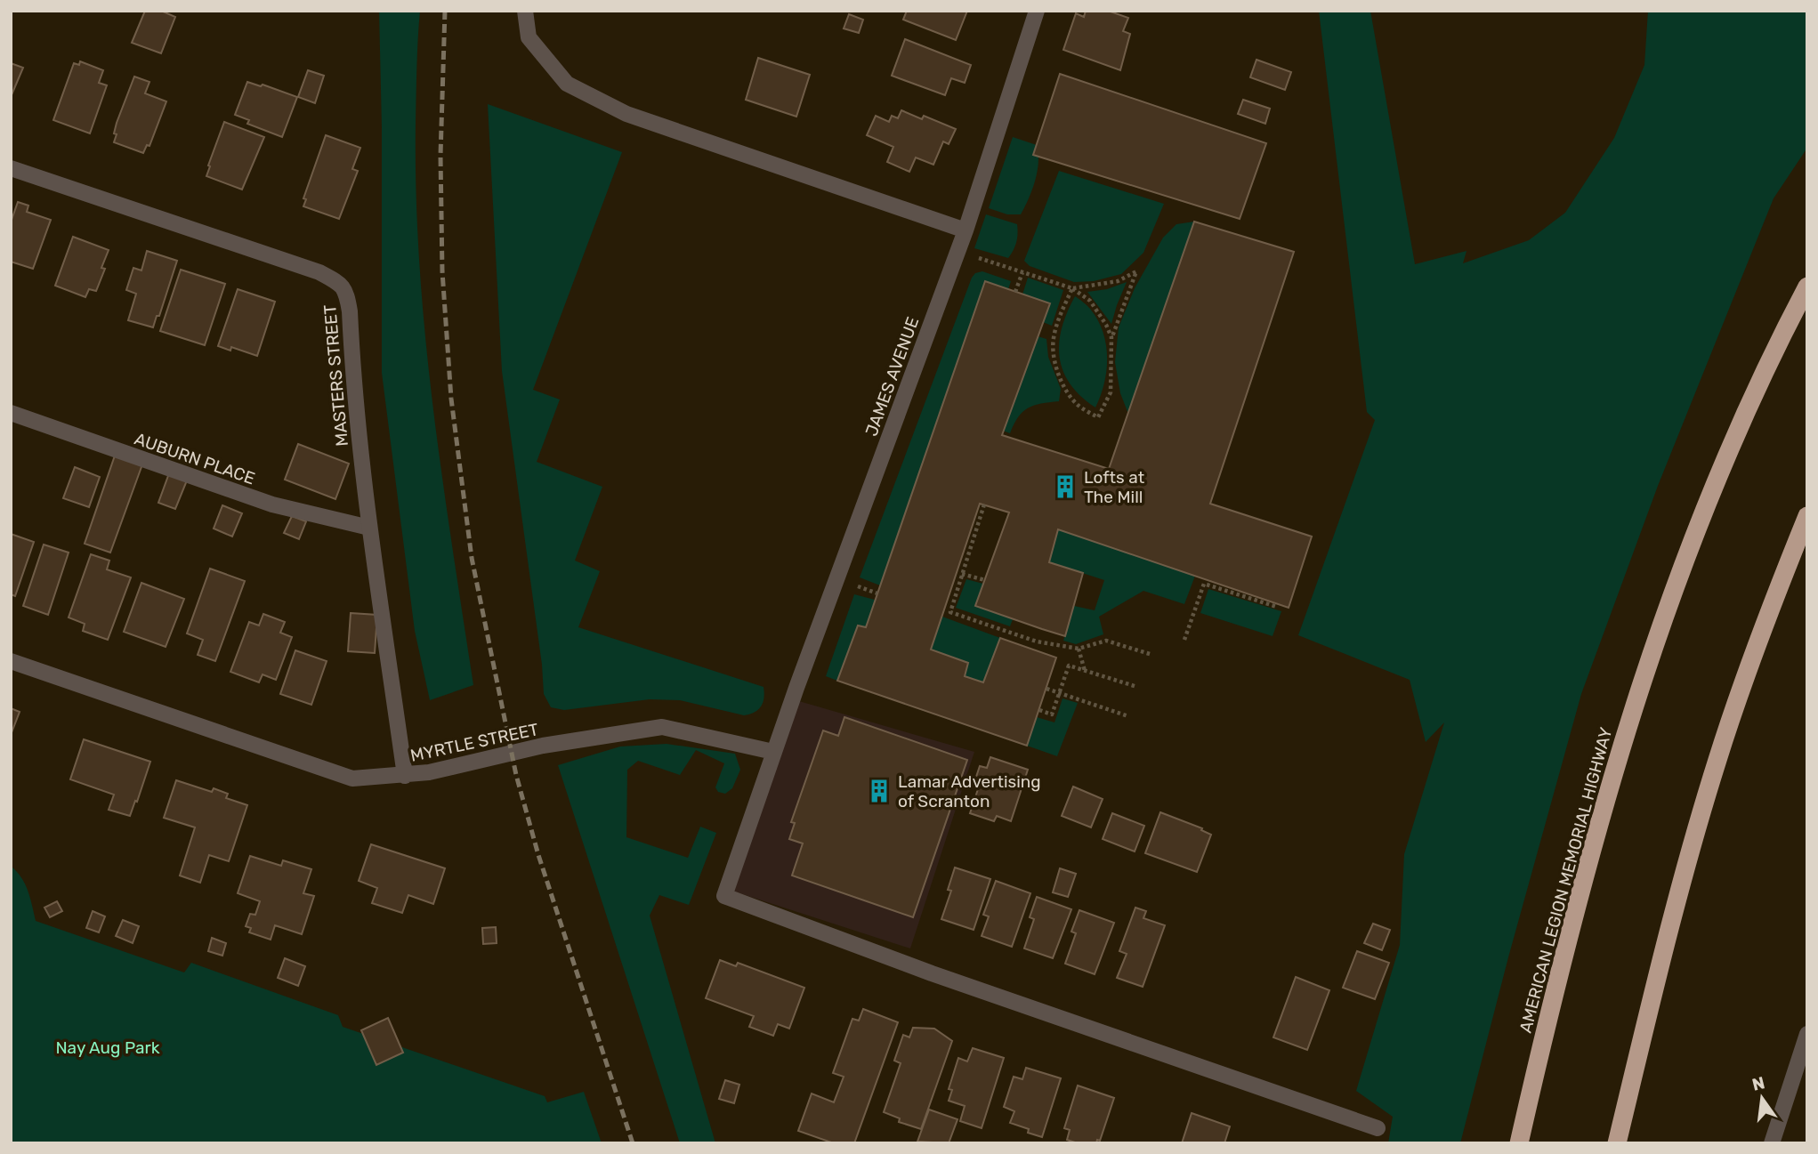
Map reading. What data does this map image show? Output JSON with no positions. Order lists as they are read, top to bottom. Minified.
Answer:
{"streets":{"highway":["AMERICAN LEGION MEMORIAL HIGHWAY"],"street":["MASTERS STREET","JAMES AVENUE","AUBURN PLACE","MYRTLE STREET"]},"crossings":[["MASTERS STREET","AUBURN PLACE"],["MASTERS STREET","MYRTLE STREET"],["JAMES AVENUE","MYRTLE STREET"]],"parks":["Nay Aug Park"],"places":{"building":["Lofts at The Mill","Lamar Advertising of Scranton"]},"north":"top"}
